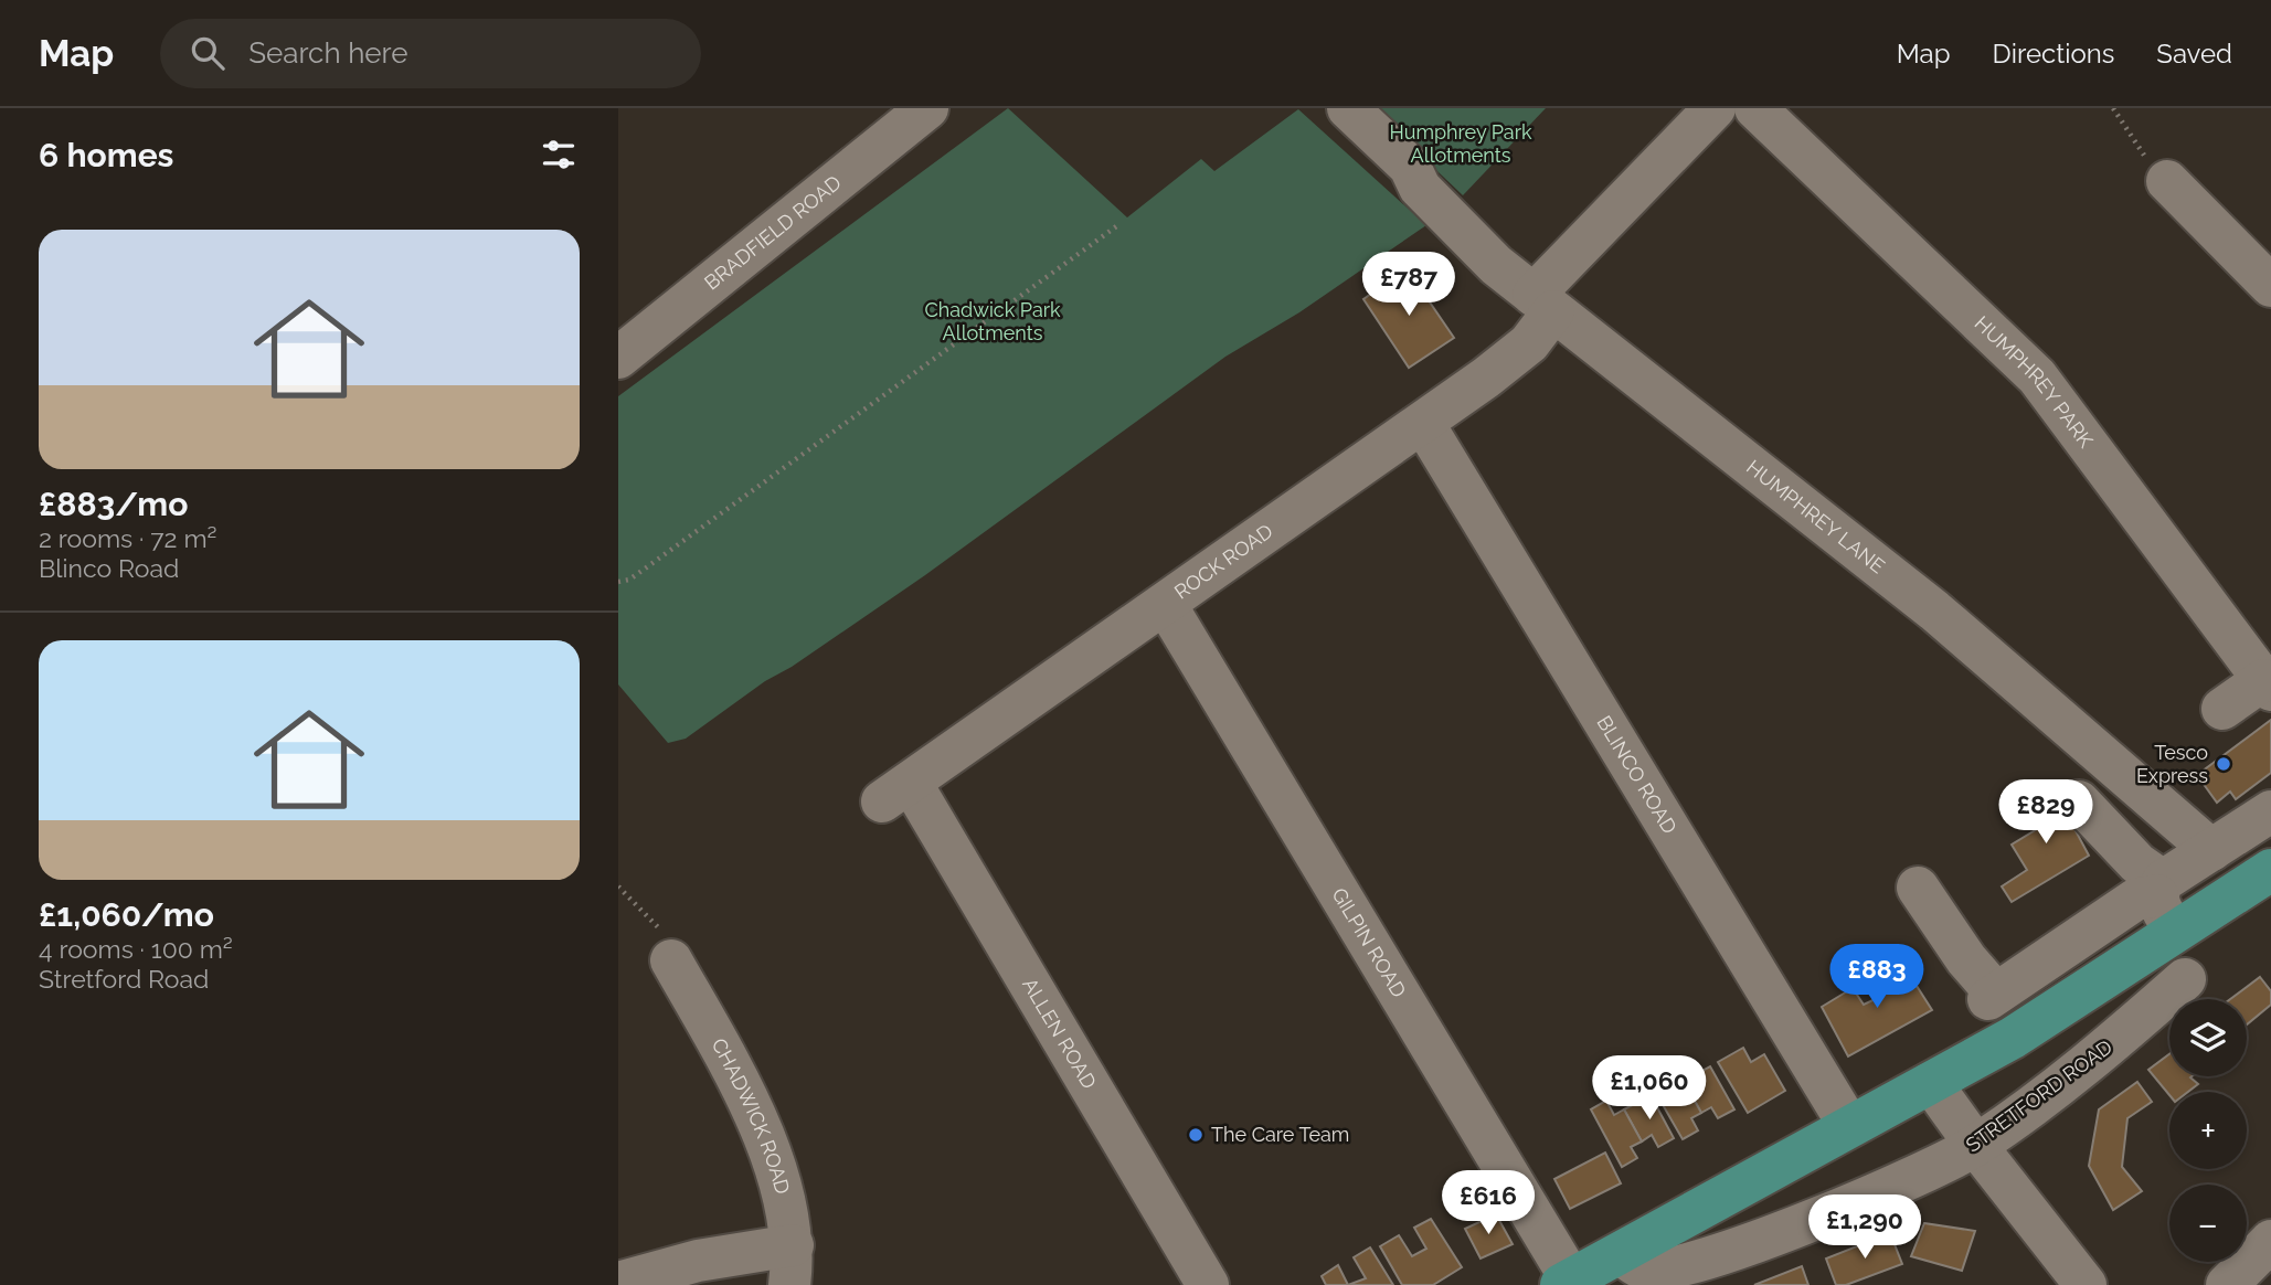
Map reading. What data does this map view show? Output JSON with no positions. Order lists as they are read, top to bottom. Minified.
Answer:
{"streets":{"street":["BRADFIELD ROAD","HUMPHREY PARK","HUMPHREY LANE","ROCK ROAD","BLINCO ROAD","GILPIN ROAD","ALLEN ROAD","STRETFORD ROAD","CHADWICK ROAD"]},"crossings":[["HUMPHREY LANE","ROCK ROAD"],["ROCK ROAD","BLINCO ROAD"],["ROCK ROAD","GILPIN ROAD"],["ROCK ROAD","ALLEN ROAD"]],"parks":["Humphrey Park Allotments","Chadwick Park Allotments"],"places":["Tesco Express","The Care Team"],"page":{"header":"Map","search":"Search here","nav":["Map","Directions","Saved"],"heading":"6 homes","list":[{"name":"£883/mo","note":"2 rooms · 72 m² · Blinco Road"},{"name":"£1,060/mo","note":"4 rooms · 100 m² · Stretford Road"}],"price":["£787","£829","£883","£1,060","£616","£1,290"],"map_buttons":["+","−"]}}
